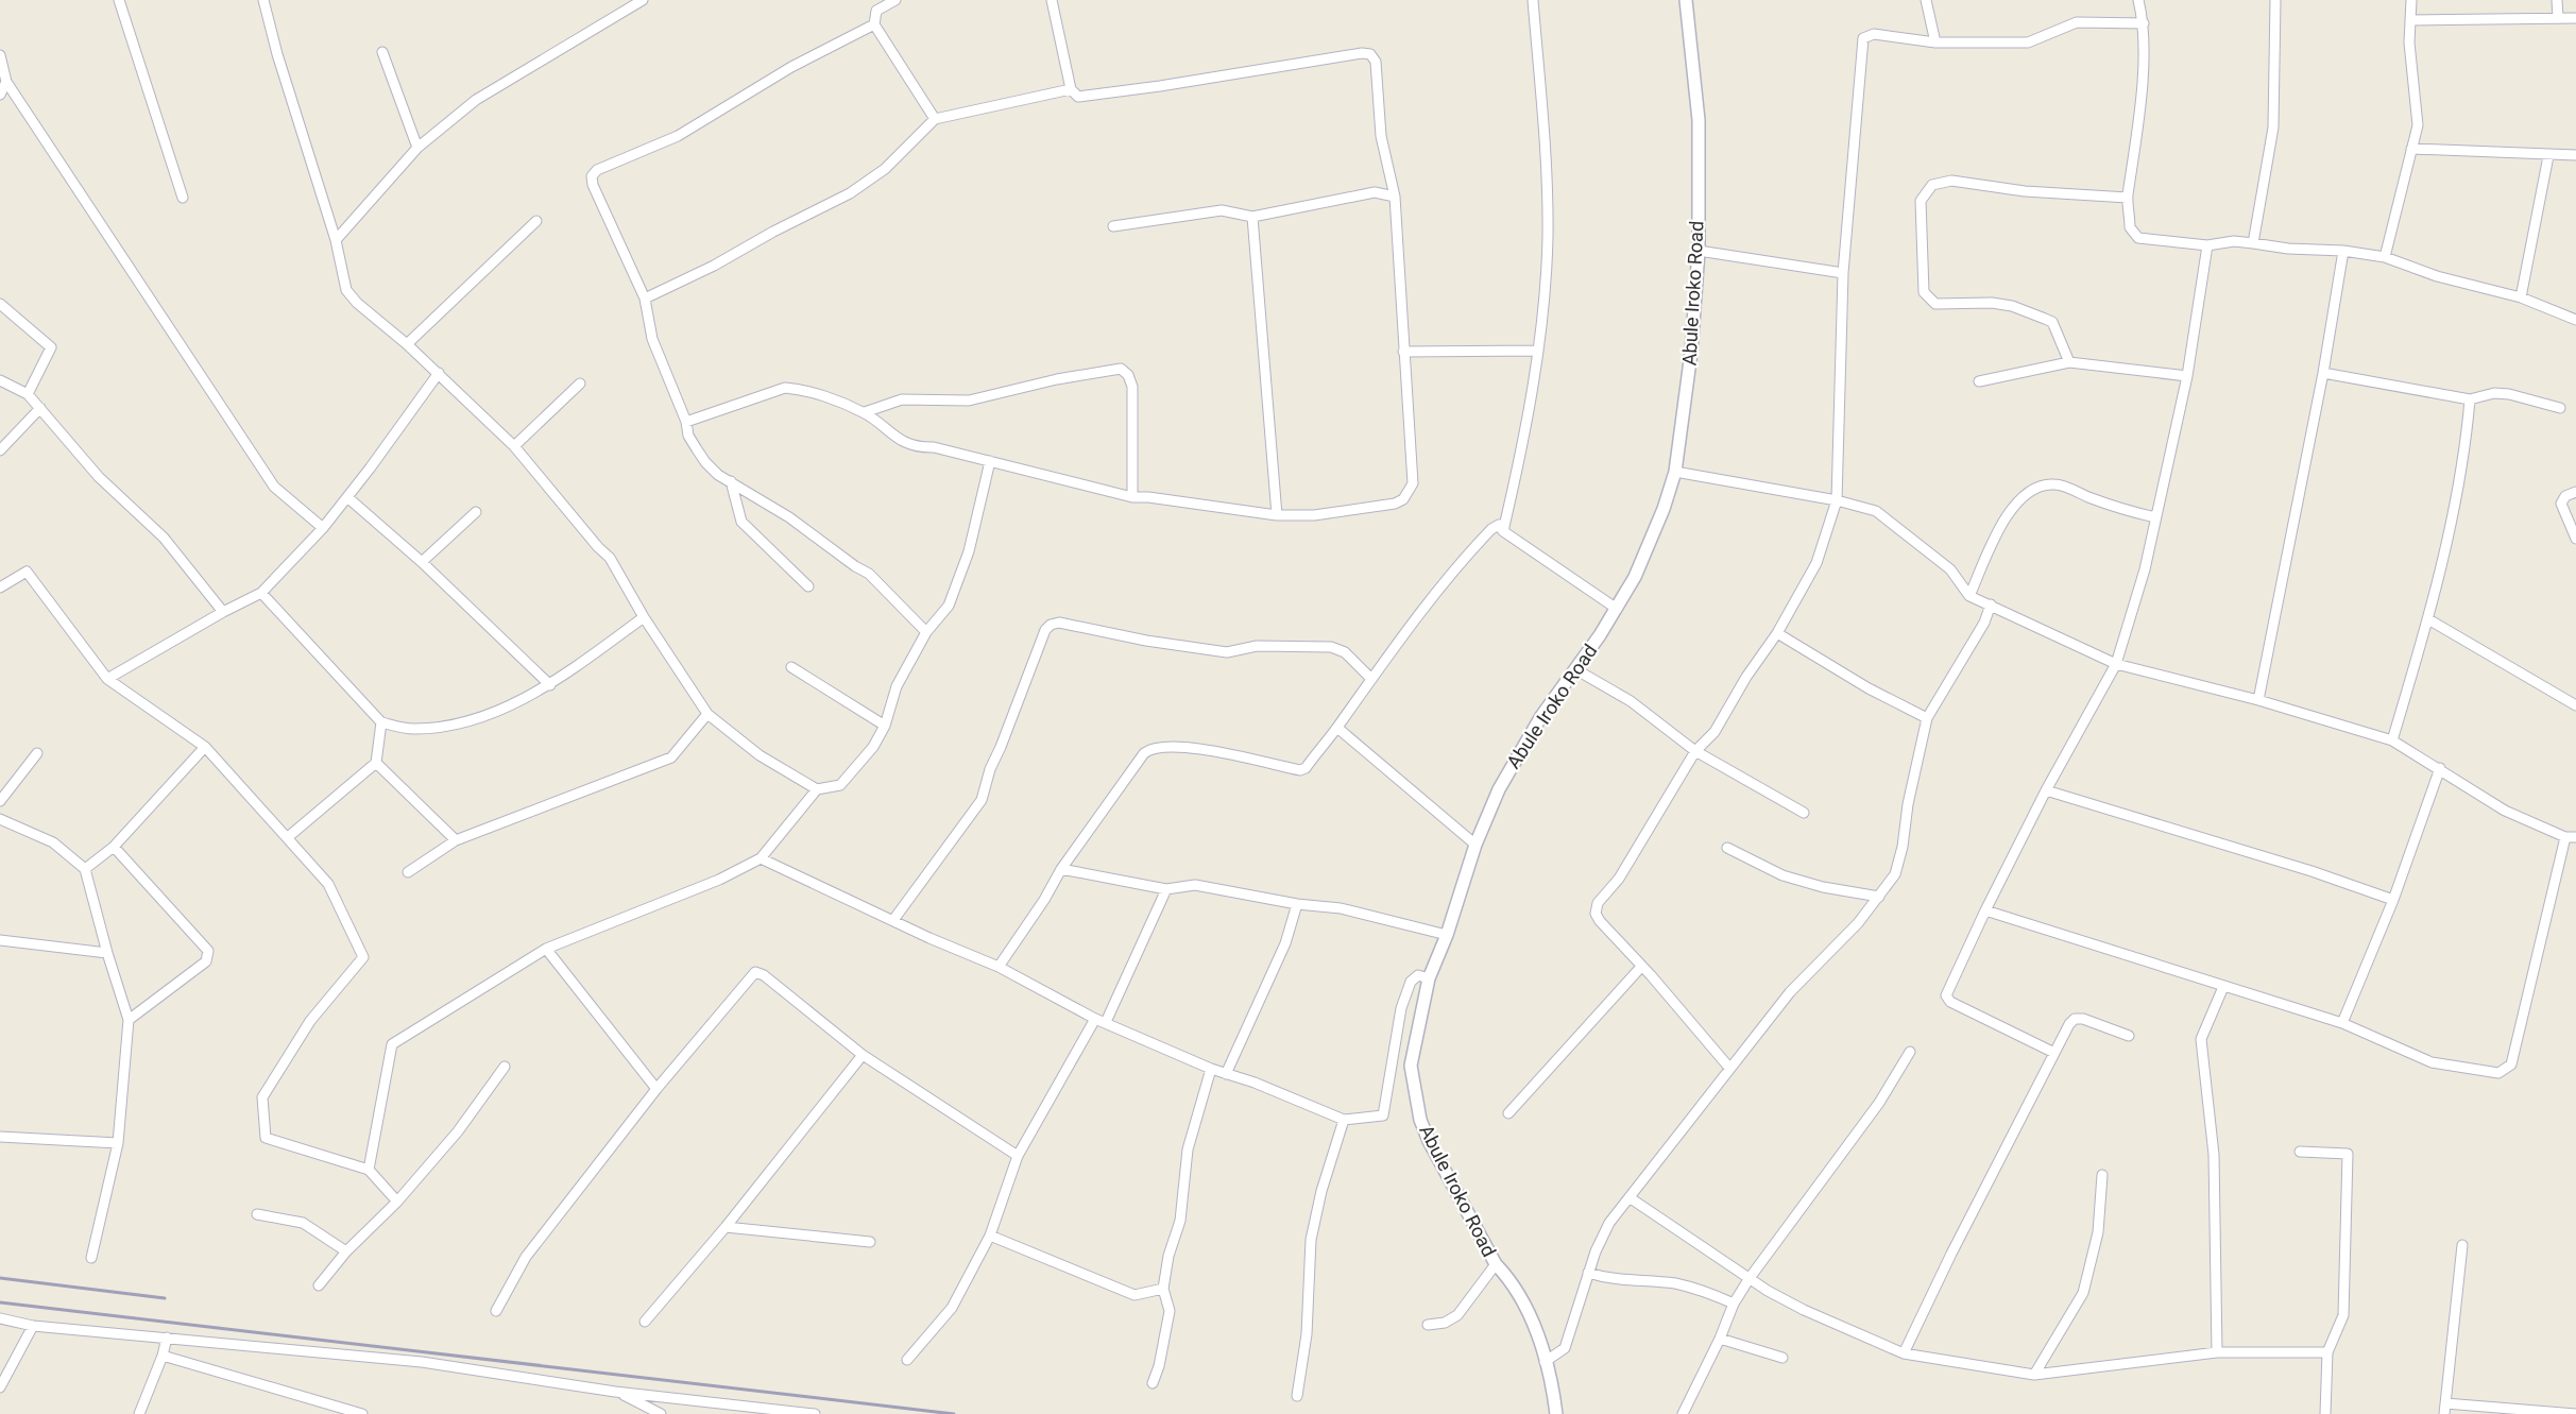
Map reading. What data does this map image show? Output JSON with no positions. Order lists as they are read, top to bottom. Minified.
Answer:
{"streets":{"street":["Abule Iroko Road"]}}
